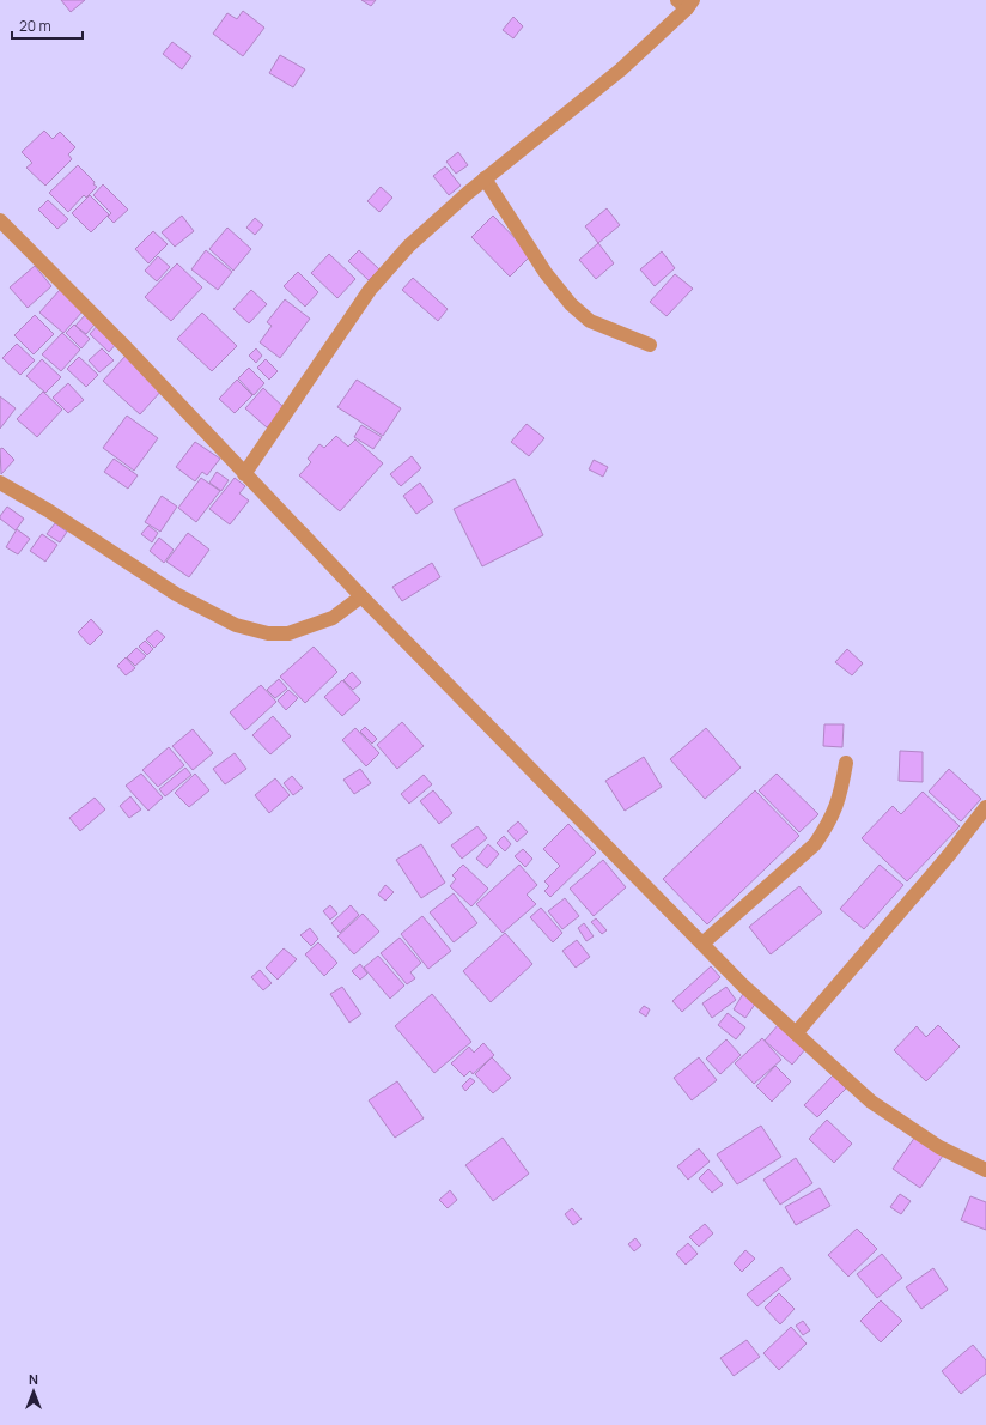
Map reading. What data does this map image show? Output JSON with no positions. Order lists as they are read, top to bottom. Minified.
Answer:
{"scale_bar":"20 m","north":"top"}
